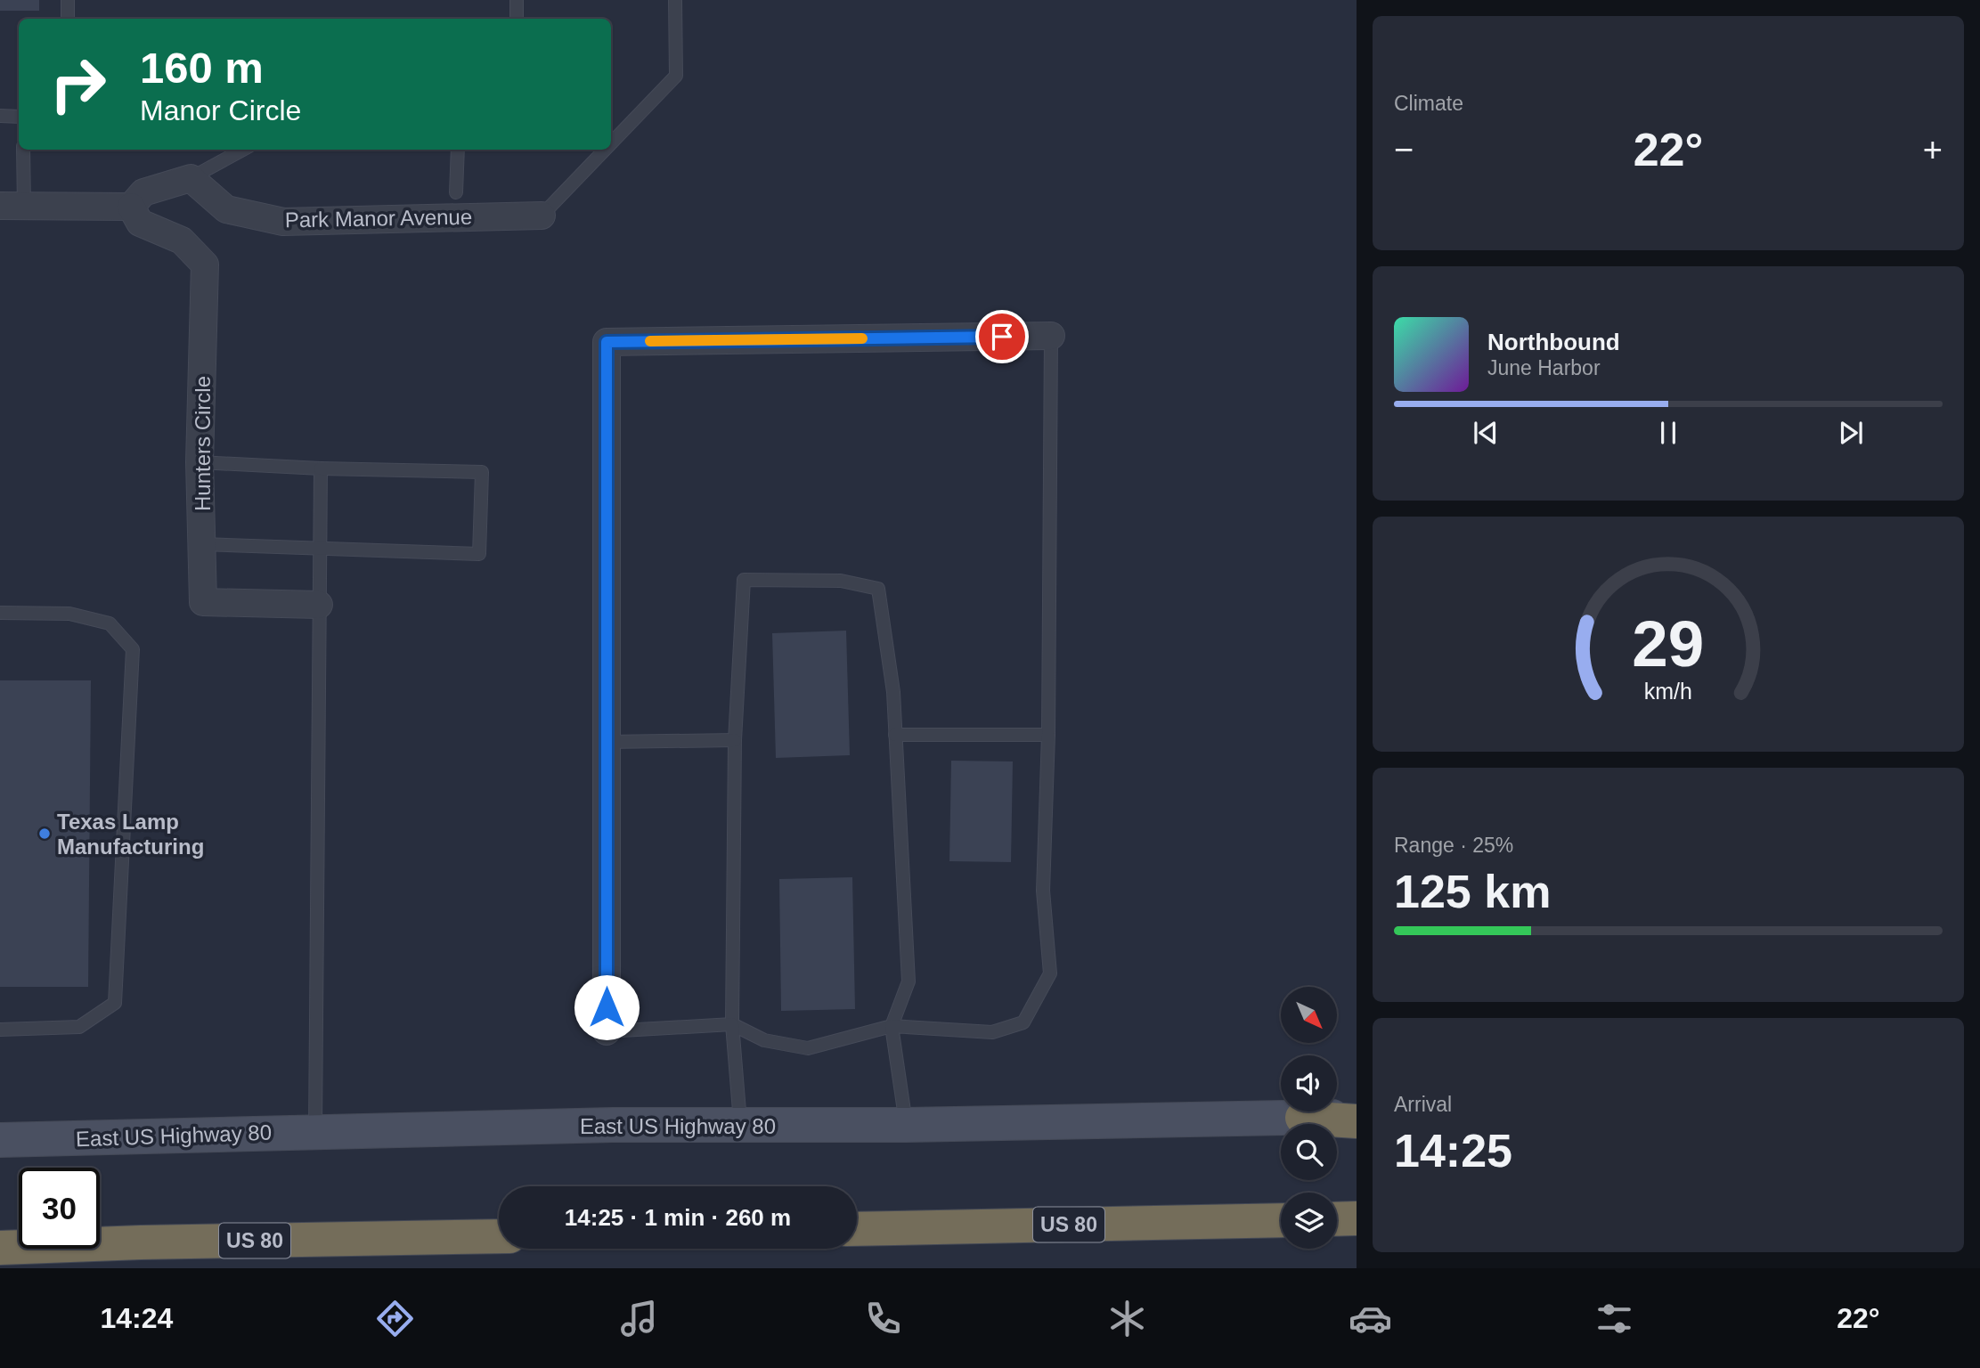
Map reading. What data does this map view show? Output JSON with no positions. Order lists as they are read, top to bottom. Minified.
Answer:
{"streets":{"highway":["US 80"],"main road":["East US Highway 80"],"street":["Park Manor Avenue","Hunters Circle"]},"places":["Texas Lamp Manufacturing"],"north":"bottom right","page":{"tile":["Climate",["Range · 25%","125 km"],["Arrival","14:25"]],"turn":["160 m","Manor Circle"],"heat":["−","22°","+"],"song":["Northbound","June Harbor"],"limit":"30","trip":"14:25 · 1 min · 260 m","tabs":["14:24","22°"],"gauge":["29","km/h"]}}
